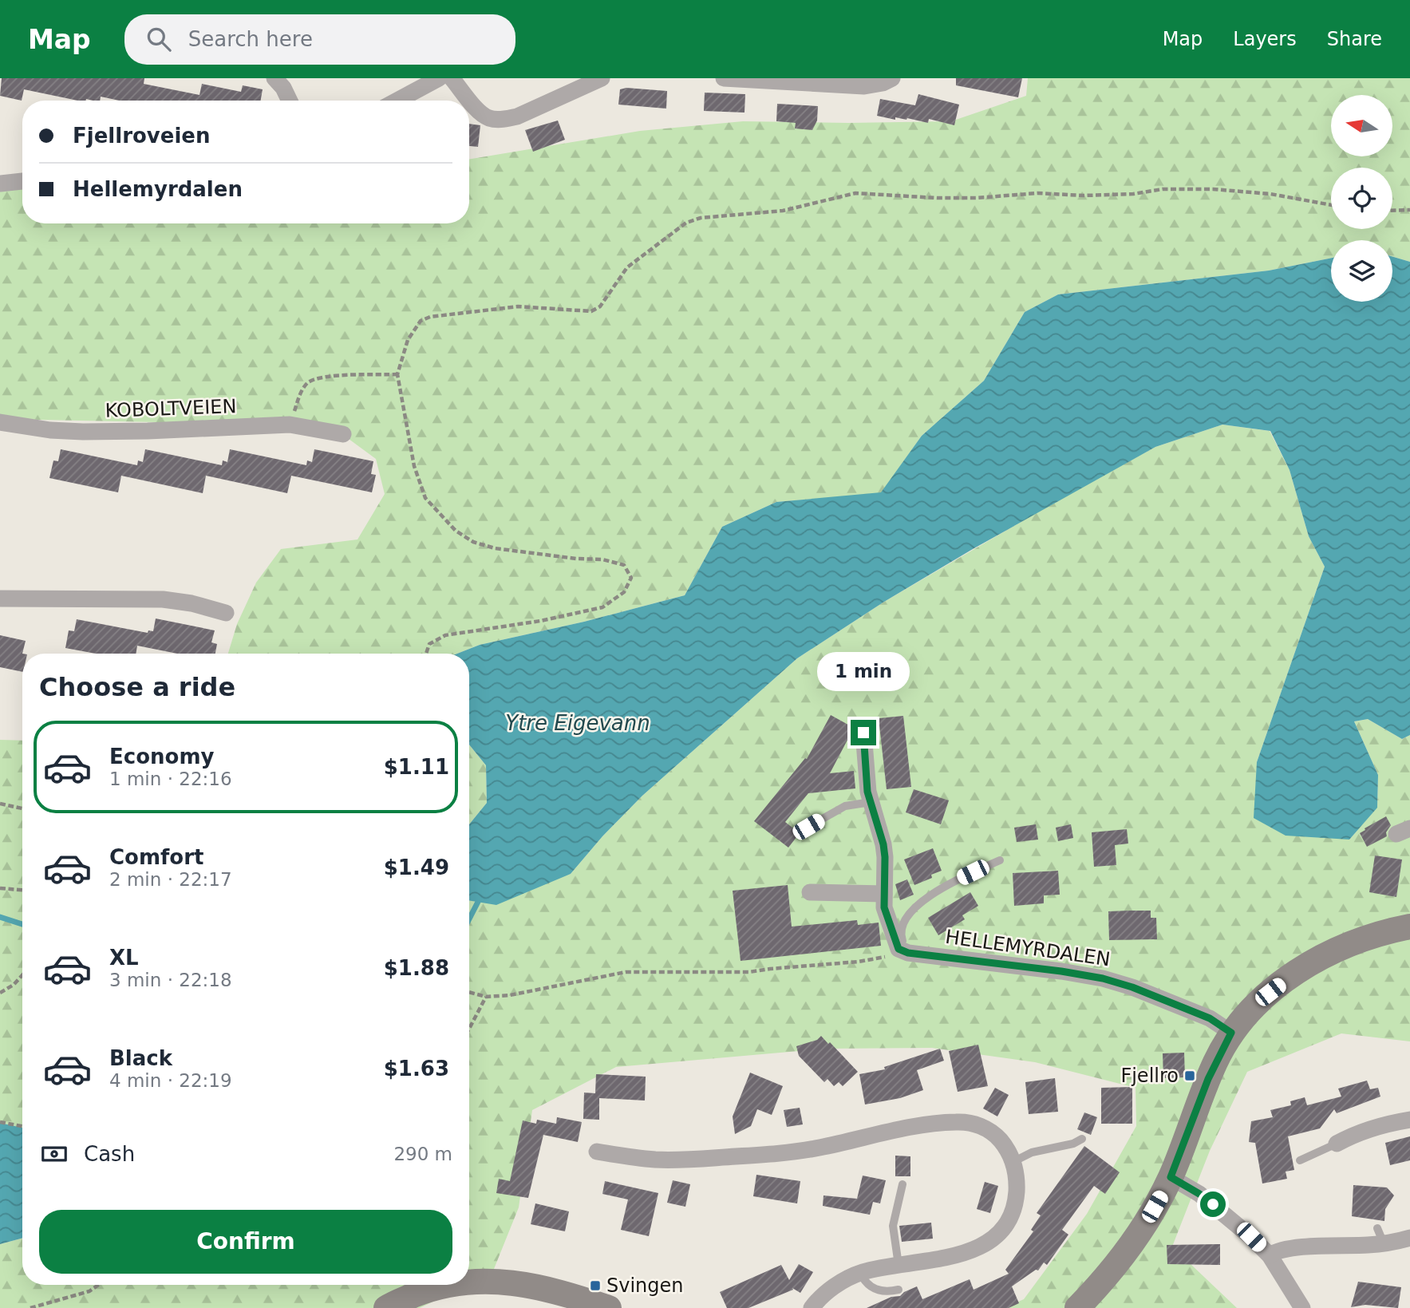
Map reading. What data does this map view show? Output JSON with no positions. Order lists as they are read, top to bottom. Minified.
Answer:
{"streets":{"street":["KOBOLTVEIEN","HELLEMYRDALEN"]},"water":["Ytre Eigevann"],"places":{"transit":["Fjellro","Svingen"]},"north":"left","page":{"header":"Map","search":"Search here","nav":["Map","Layers","Share"],"banner":["Fjellroveien","Hellemyrdalen"],"bubble":"1 min","heading":"Choose a ride","list":[{"name":"Economy","note":"1 min · 22:16","value":"$1.11"},{"name":"Comfort","note":"2 min · 22:17","value":"$1.49"},{"name":"XL","note":"3 min · 22:18","value":"$1.88"},{"name":"Black","note":"4 min · 22:19","value":"$1.63"}],"pay":["Cash","290 m"],"buttons":"Confirm"}}
